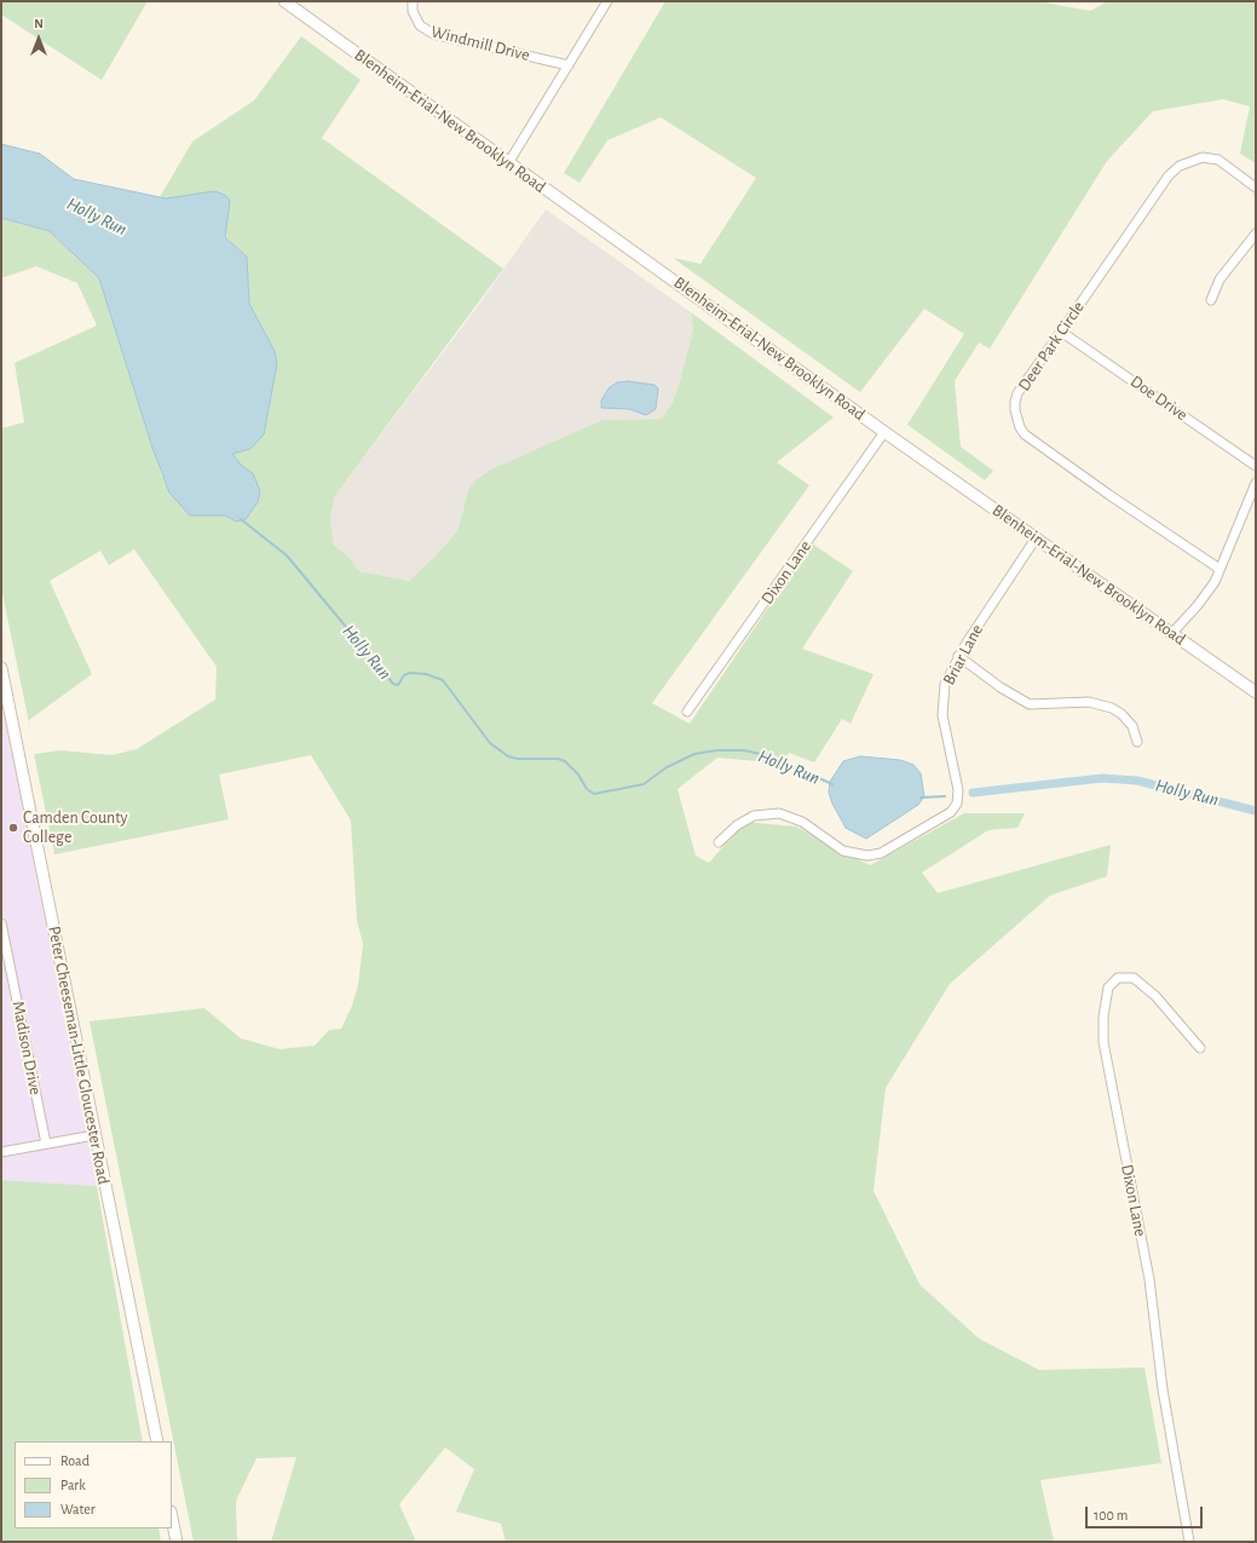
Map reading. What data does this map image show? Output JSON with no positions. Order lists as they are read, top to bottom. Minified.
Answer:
{"streets":{"main road":["Blenheim-Erial-New Brooklyn Road","Peter Cheeseman-Little Gloucester Road"],"street":["Windmill Drive","Deer Park Circle","Doe Drive","Dixon Lane","Briar Lane","Madison Drive"]},"crossings":[["Blenheim-Erial-New Brooklyn Road","Dixon Lane"],["Blenheim-Erial-New Brooklyn Road","Briar Lane"],["Deer Park Circle","Doe Drive"]],"water":["Holly Run"],"places":["Camden County College"],"legend":["Road","Park","Water"],"scale_bar":"100 m","north":"top"}
